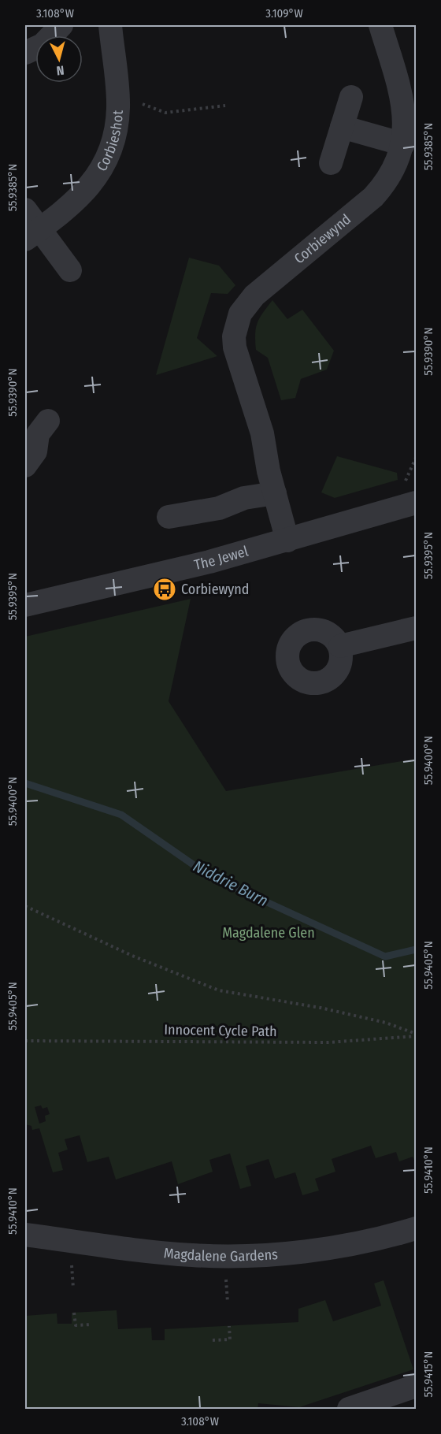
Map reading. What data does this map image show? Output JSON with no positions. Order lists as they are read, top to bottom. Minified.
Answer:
{"streets":{"street":["Corbieshot","Corbiewynd","The Jewel","Magdalene Gardens"],"path":["Innocent Cycle Path"]},"crossings":[["Corbiewynd","The Jewel"]],"water":["Niddrie Burn"],"parks":["Magdalene Glen"],"places":{"bus stop":["Corbiewynd"]},"north":"bottom","coordinates":["3.108°W","3.109°W","55.9385°N","55.9390°N","55.9395°N","55.9400°N","55.9405°N","55.9410°N","55.9415°N"]}
